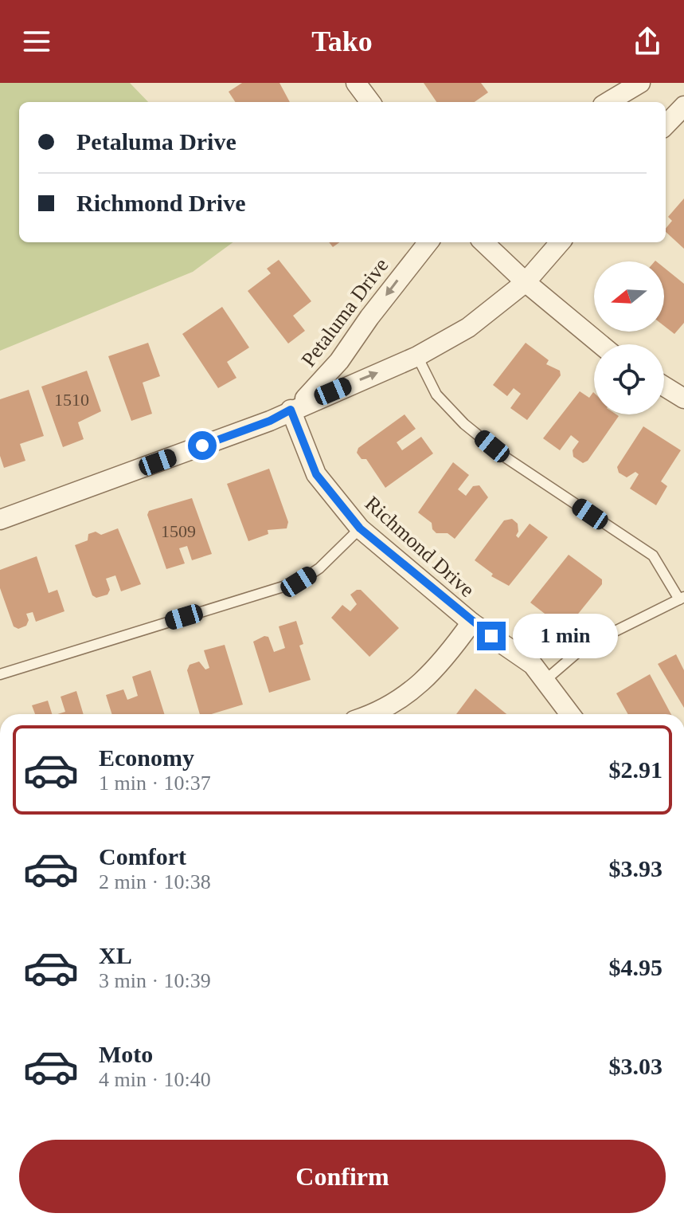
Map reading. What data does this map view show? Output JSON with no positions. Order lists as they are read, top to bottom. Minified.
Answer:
{"streets":{"street":["Petaluma Drive","Richmond Drive"]},"crossings":[["Petaluma Drive","Richmond Drive"]],"house_numbers":["1510","1509"],"north":"left","page":{"header":"Tako","banner":["Petaluma Drive","Richmond Drive"],"bubble":"1 min","list":[{"name":"Economy","note":"1 min · 10:37","value":"$2.91"},{"name":"Comfort","note":"2 min · 10:38","value":"$3.93"},{"name":"XL","note":"3 min · 10:39","value":"$4.95"},{"name":"Moto","note":"4 min · 10:40","value":"$3.03"}],"buttons":"Confirm"}}
